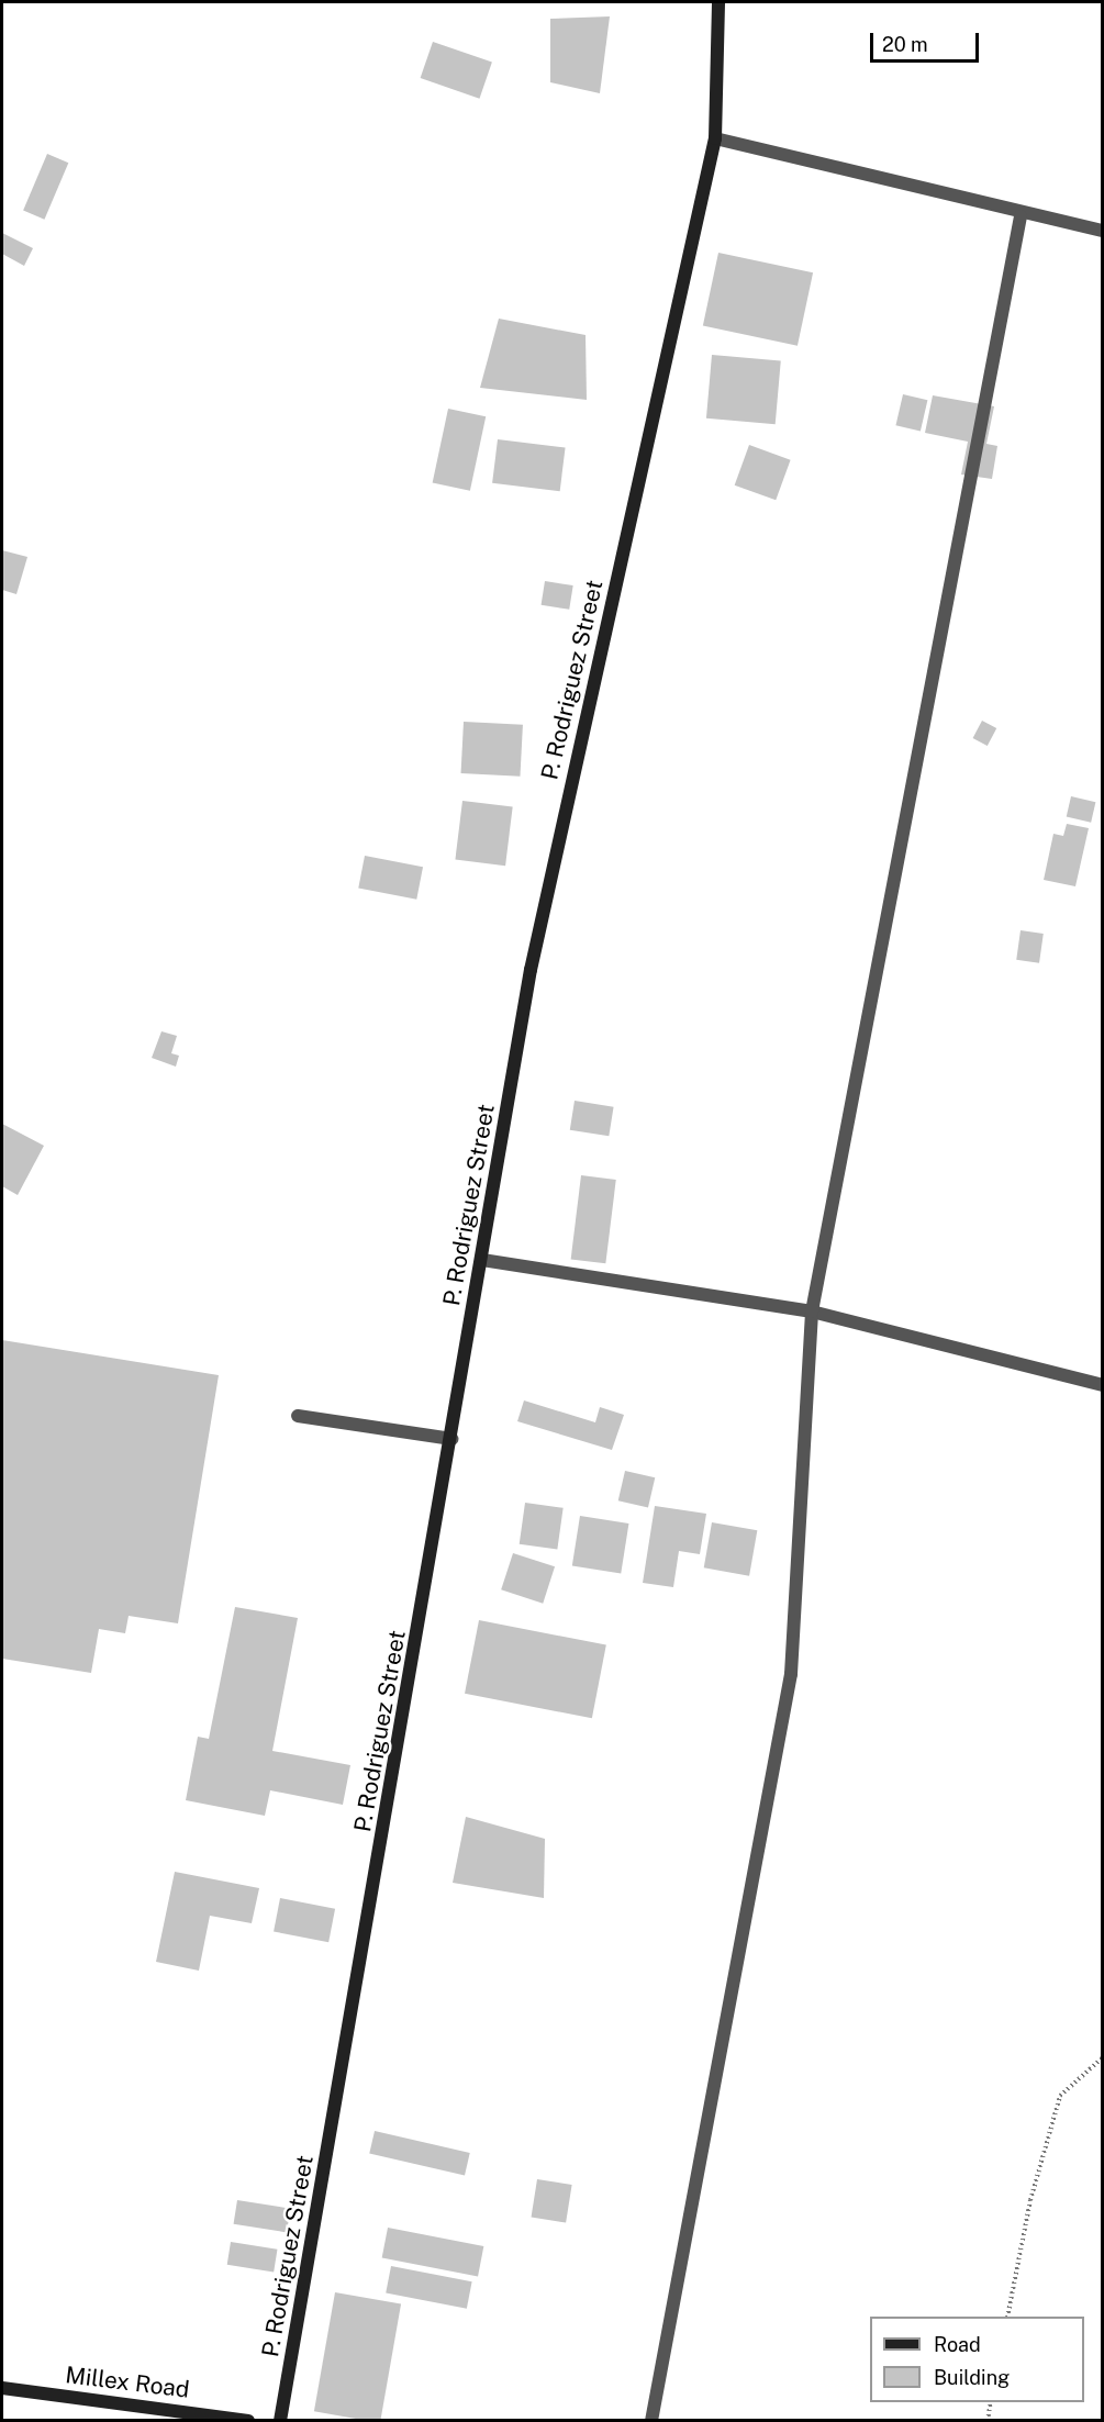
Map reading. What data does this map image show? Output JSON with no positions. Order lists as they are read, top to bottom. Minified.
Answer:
{"streets":{"street":["P. Rodriguez Street","Millex Road"]},"legend":["Road","Building"],"scale_bar":"20 m"}
